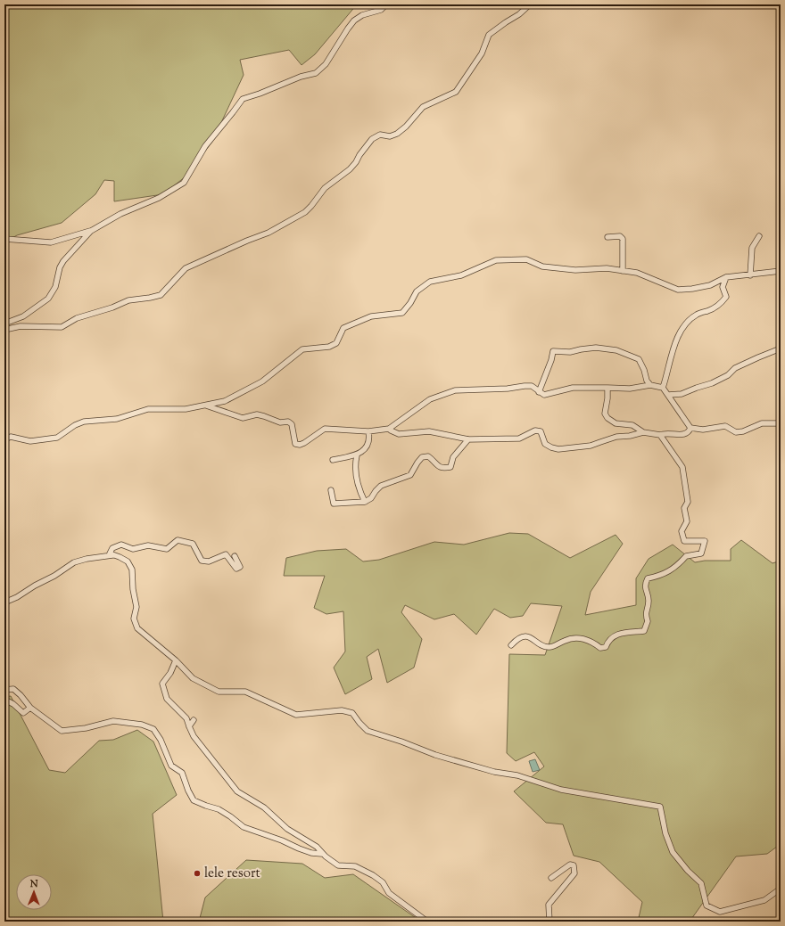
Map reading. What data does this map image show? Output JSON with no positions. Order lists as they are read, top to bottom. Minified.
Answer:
{"places":["lele resort"],"north":"top"}
